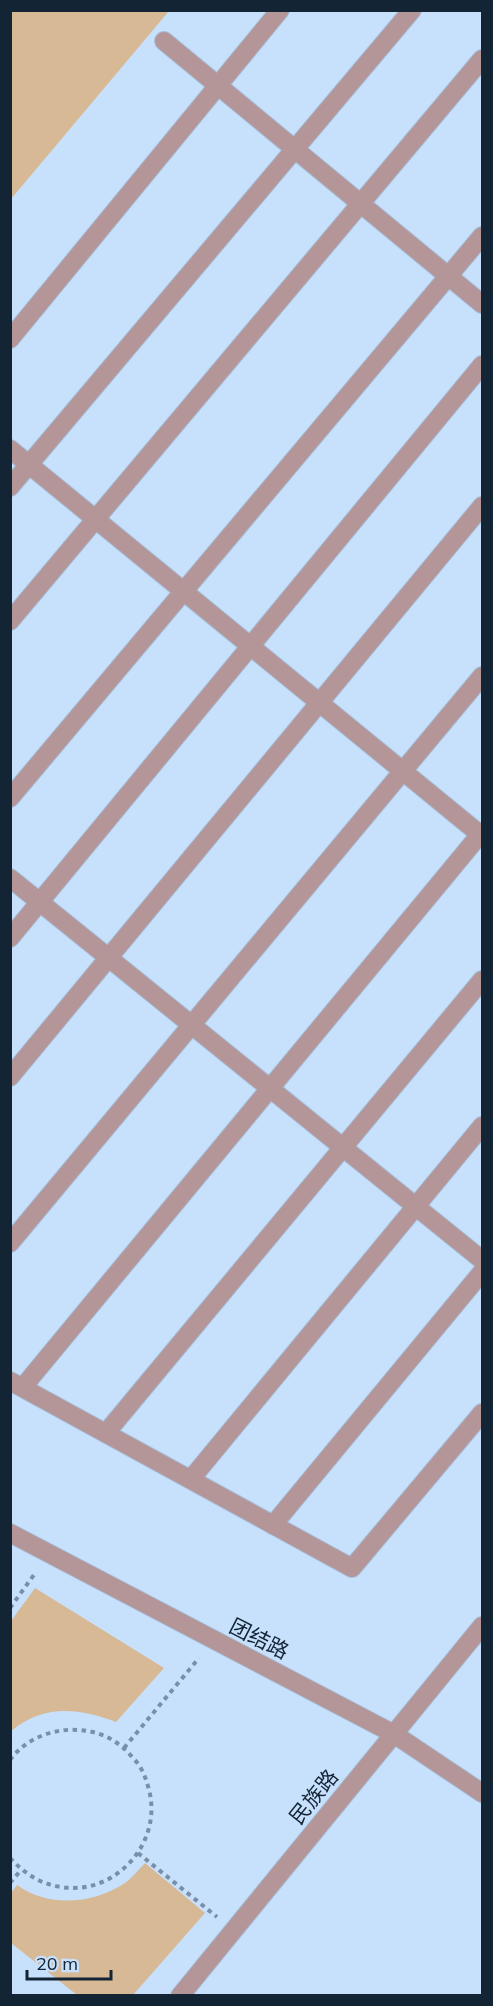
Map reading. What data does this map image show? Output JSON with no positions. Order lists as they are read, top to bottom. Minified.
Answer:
{"streets":{"street":["团结路","民族路"]},"crossings":[["团结路","民族路"]],"scale_bar":"20 m"}
